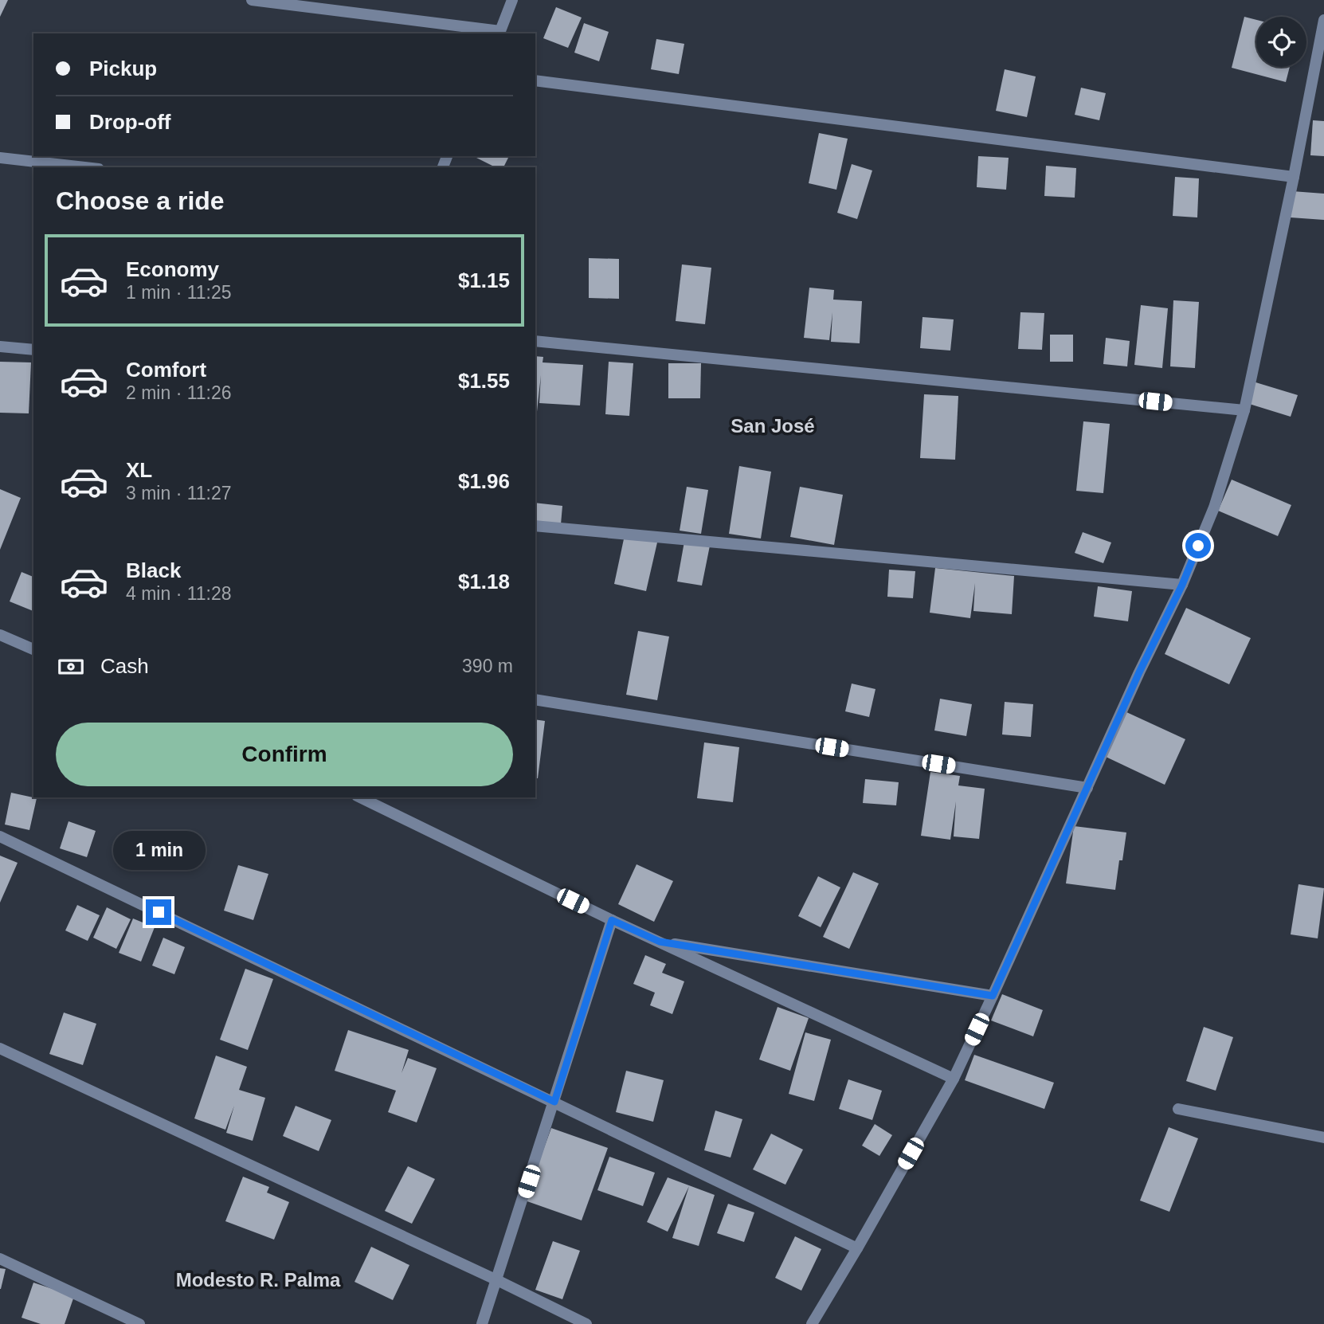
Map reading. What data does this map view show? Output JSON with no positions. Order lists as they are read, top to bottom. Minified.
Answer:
{"districts":["San José","Modesto R. Palma"],"page":{"banner":["Pickup","Drop-off"],"heading":"Choose a ride","list":[{"name":"Economy","note":"1 min · 11:25","value":"$1.15"},{"name":"Comfort","note":"2 min · 11:26","value":"$1.55"},{"name":"XL","note":"3 min · 11:27","value":"$1.96"},{"name":"Black","note":"4 min · 11:28","value":"$1.18"}],"pay":["Cash","390 m"],"buttons":"Confirm","bubble":"1 min"}}
